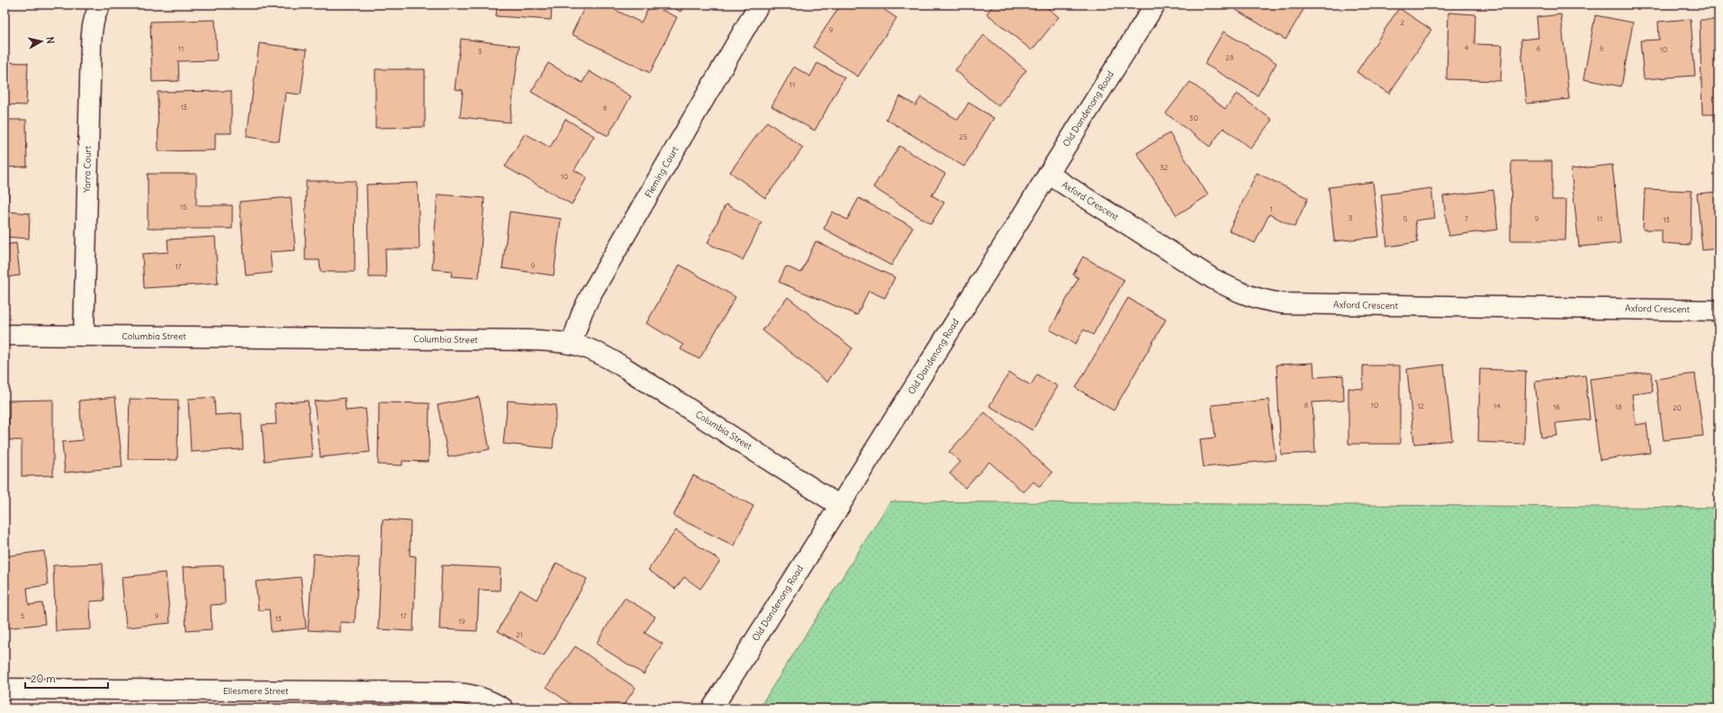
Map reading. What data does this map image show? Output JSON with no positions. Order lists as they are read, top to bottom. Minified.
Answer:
{"streets":{"street":["Old Dandenong Road","Yarra Court","Fleming Court","Axford Crescent","Columbia Street","Ellesmere Street"]},"crossings":[["Old Dandenong Road","Axford Crescent"],["Old Dandenong Road","Columbia Street"],["Yarra Court","Columbia Street"],["Fleming Court","Columbia Street"]],"house_numbers":["2","9","4","11","6","8","10","3","28","11","13","8","30","25","32","10","15","1","3","5","7","9","11","13","9","17","8","10","12","14","16","18","20","5","9","17","13","19","21"],"scale_bar":"20 m","north":"right"}
